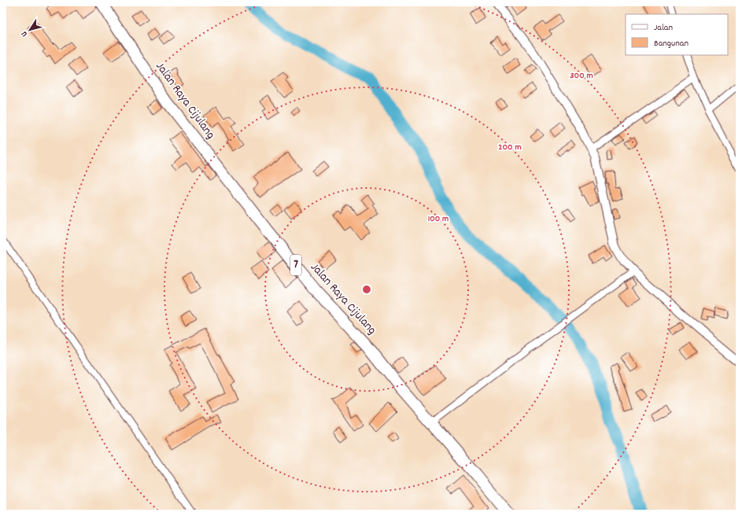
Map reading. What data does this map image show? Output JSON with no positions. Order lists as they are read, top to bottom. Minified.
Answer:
{"streets":{"highway":["Jalan Raya Cijulang","7"]},"legend":["Jalan","Bangunan"],"north":"bottom left","rings":["300 m","200 m","100 m"]}
